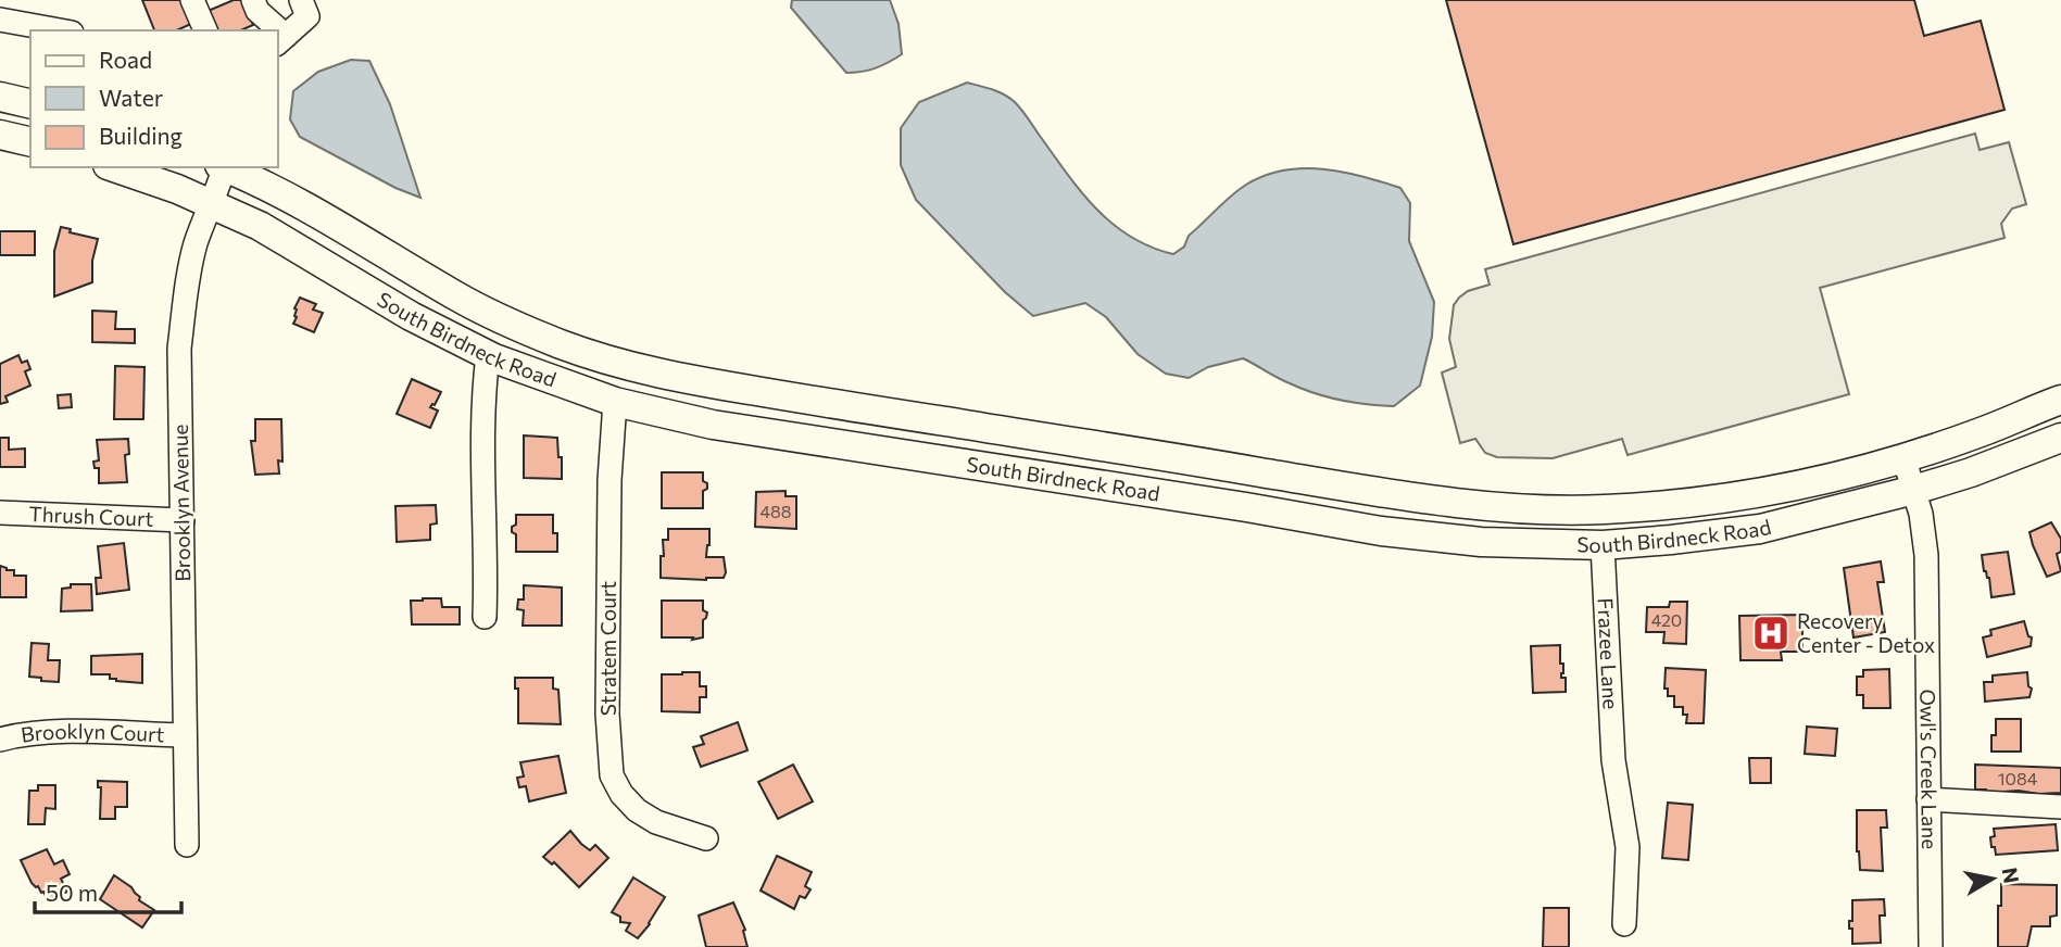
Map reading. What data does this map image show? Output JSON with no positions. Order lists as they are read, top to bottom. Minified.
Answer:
{"streets":{"main road":["South Birdneck Road"],"street":["Brooklyn Avenue","Thrush Court","Stratem Court","Frazee Lane","Brooklyn Court","Owl's Creek Lane"]},"crossings":[["South Birdneck Road","Brooklyn Avenue"],["South Birdneck Road","Stratem Court"],["South Birdneck Road","Frazee Lane"],["South Birdneck Road","Owl's Creek Lane"],["Brooklyn Avenue","Thrush Court"],["Brooklyn Avenue","Brooklyn Court"]],"places":{"hospital":["Recovery Center - Detox"]},"house_numbers":["488","420","1084"],"legend":["Road","Water","Building"],"scale_bar":"50 m","north":"right"}
